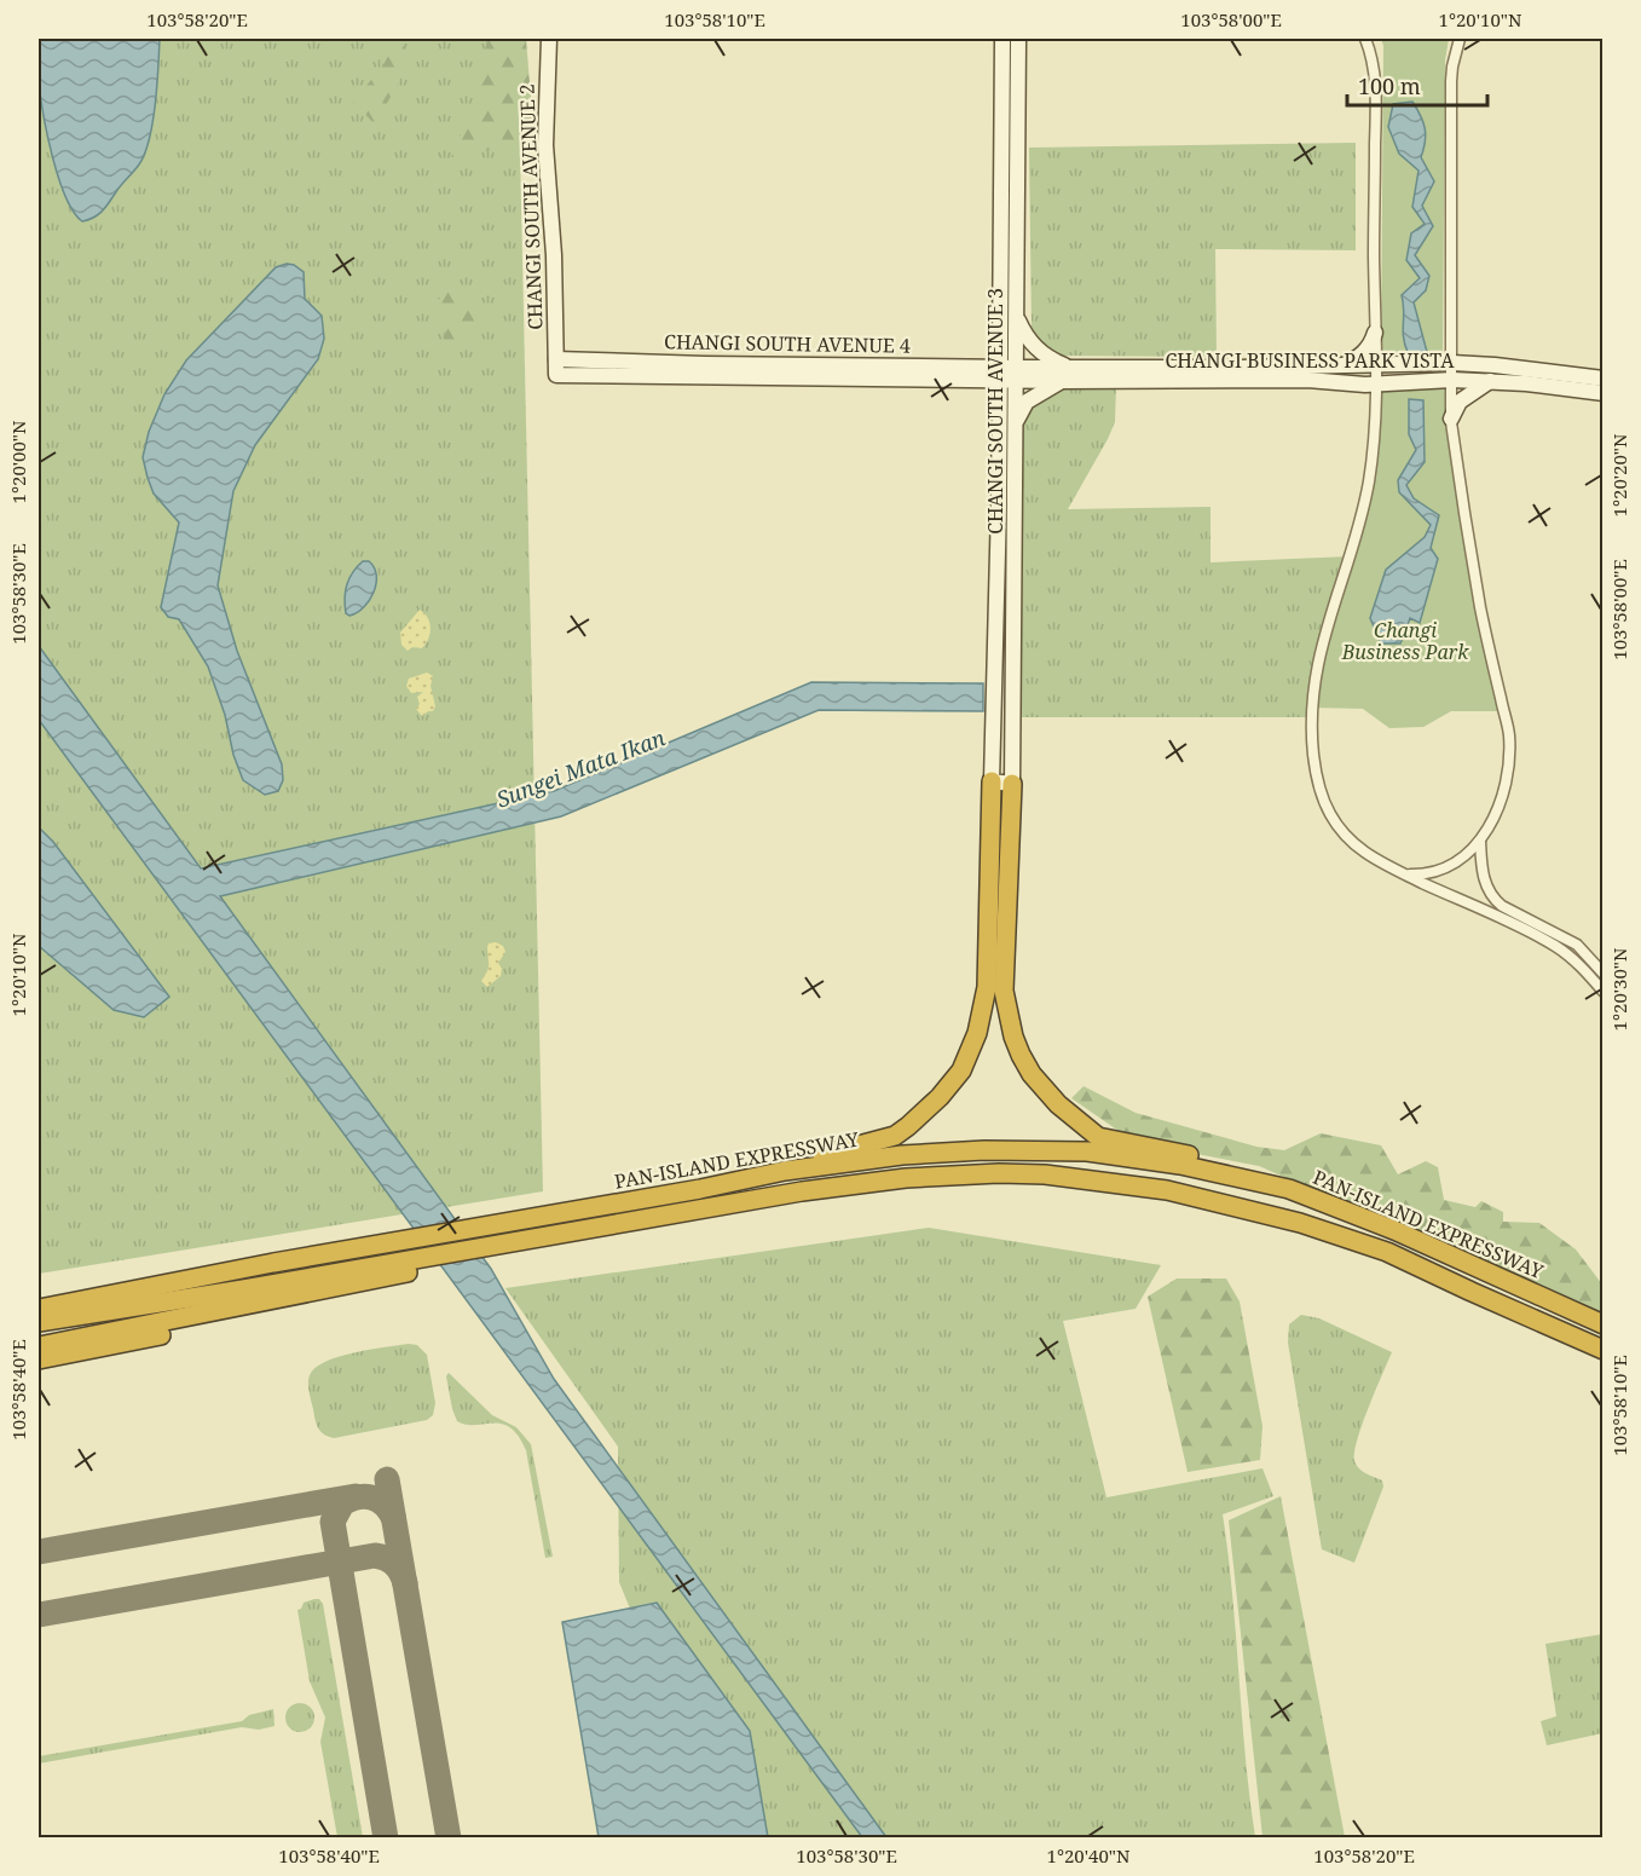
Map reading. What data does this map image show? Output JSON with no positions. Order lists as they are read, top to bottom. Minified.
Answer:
{"streets":{"highway":["PAN-ISLAND EXPRESSWAY"],"main road":["CHANGI SOUTH AVENUE 2","CHANGI SOUTH AVENUE 4","CHANGI BUSINESS PARK VISTA","CHANGI SOUTH AVENUE 3"]},"crossings":[["CHANGI SOUTH AVENUE 2","CHANGI SOUTH AVENUE 4"],["CHANGI SOUTH AVENUE 4","CHANGI BUSINESS PARK VISTA"],["CHANGI SOUTH AVENUE 4","CHANGI SOUTH AVENUE 3"],["CHANGI BUSINESS PARK VISTA","CHANGI SOUTH AVENUE 3"]],"water":["Sungei Mata Ikan"],"parks":["Changi Business Park"],"scale_bar":"100 m","coordinates":["103°58'20\"E","103°58'10\"E","103°58'00\"E","1°20'10\"N","1°20'00\"N","1°20'20\"N","103°58'30\"E","1°20'30\"N","103°58'40\"E","1°20'40\"N"]}
